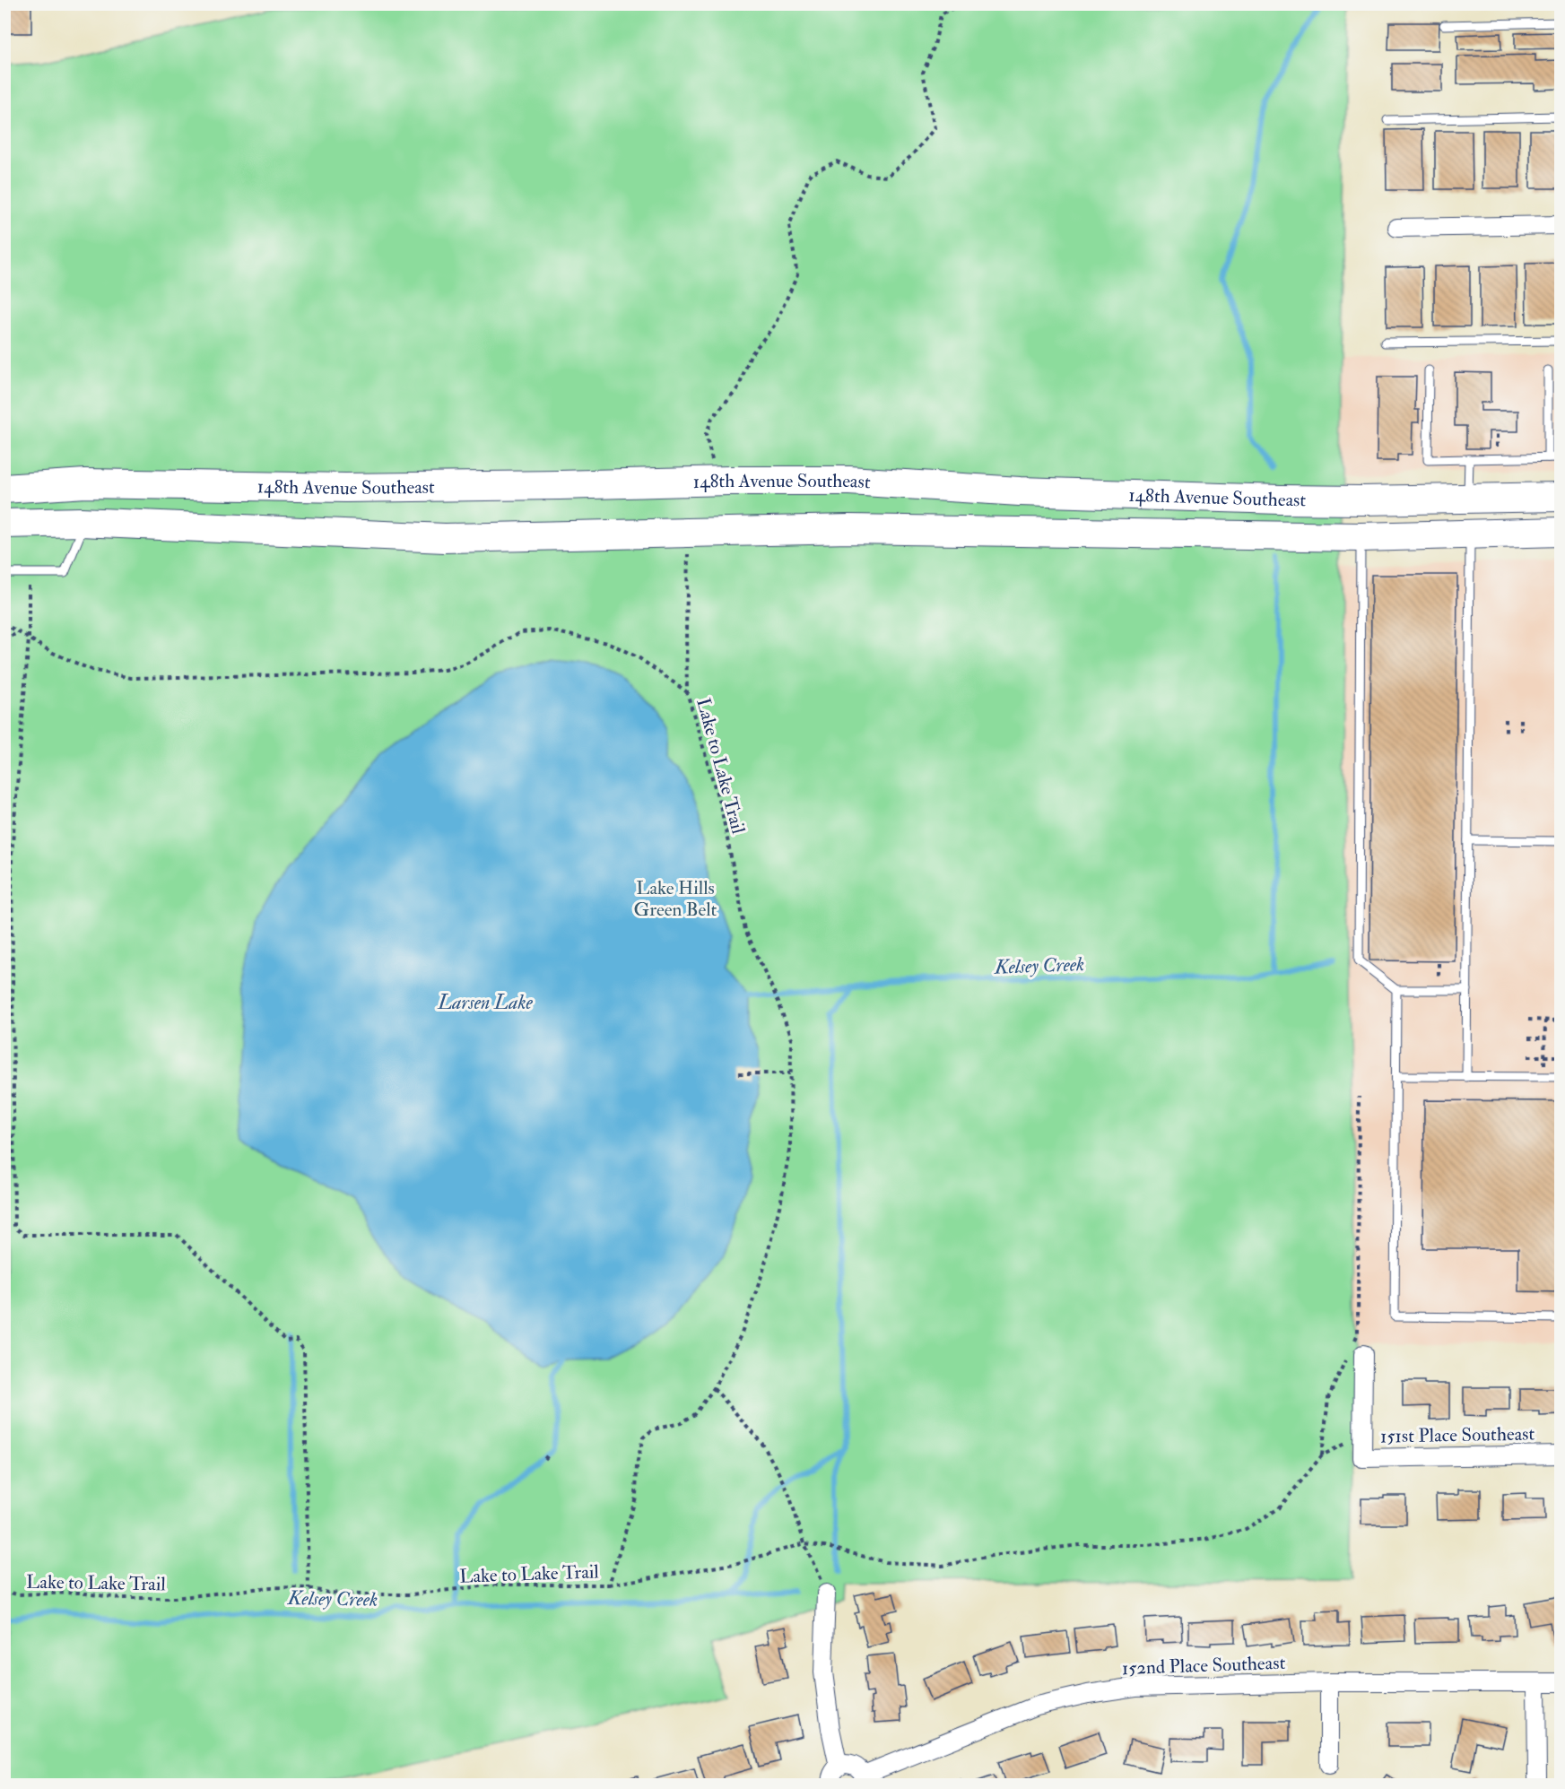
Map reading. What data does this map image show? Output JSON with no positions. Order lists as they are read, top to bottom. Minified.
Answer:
{"streets":{"main road":["148th Avenue Southeast"],"street":["151st Place Southeast","152nd Place Southeast"],"path":["Lake to Lake Trail"]},"water":["Kelsey Creek","Larsen Lake"],"parks":["Lake Hills Green Belt"]}
